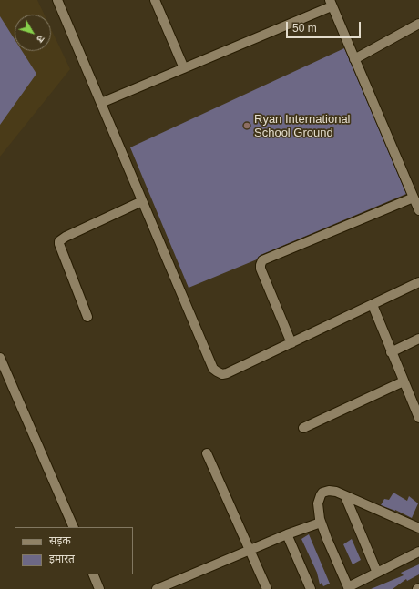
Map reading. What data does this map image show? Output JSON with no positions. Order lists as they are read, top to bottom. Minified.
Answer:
{"places":["Ryan International School Ground"],"legend":["सड़क","इमारत"],"scale_bar":"50 m","north":"bottom right"}
